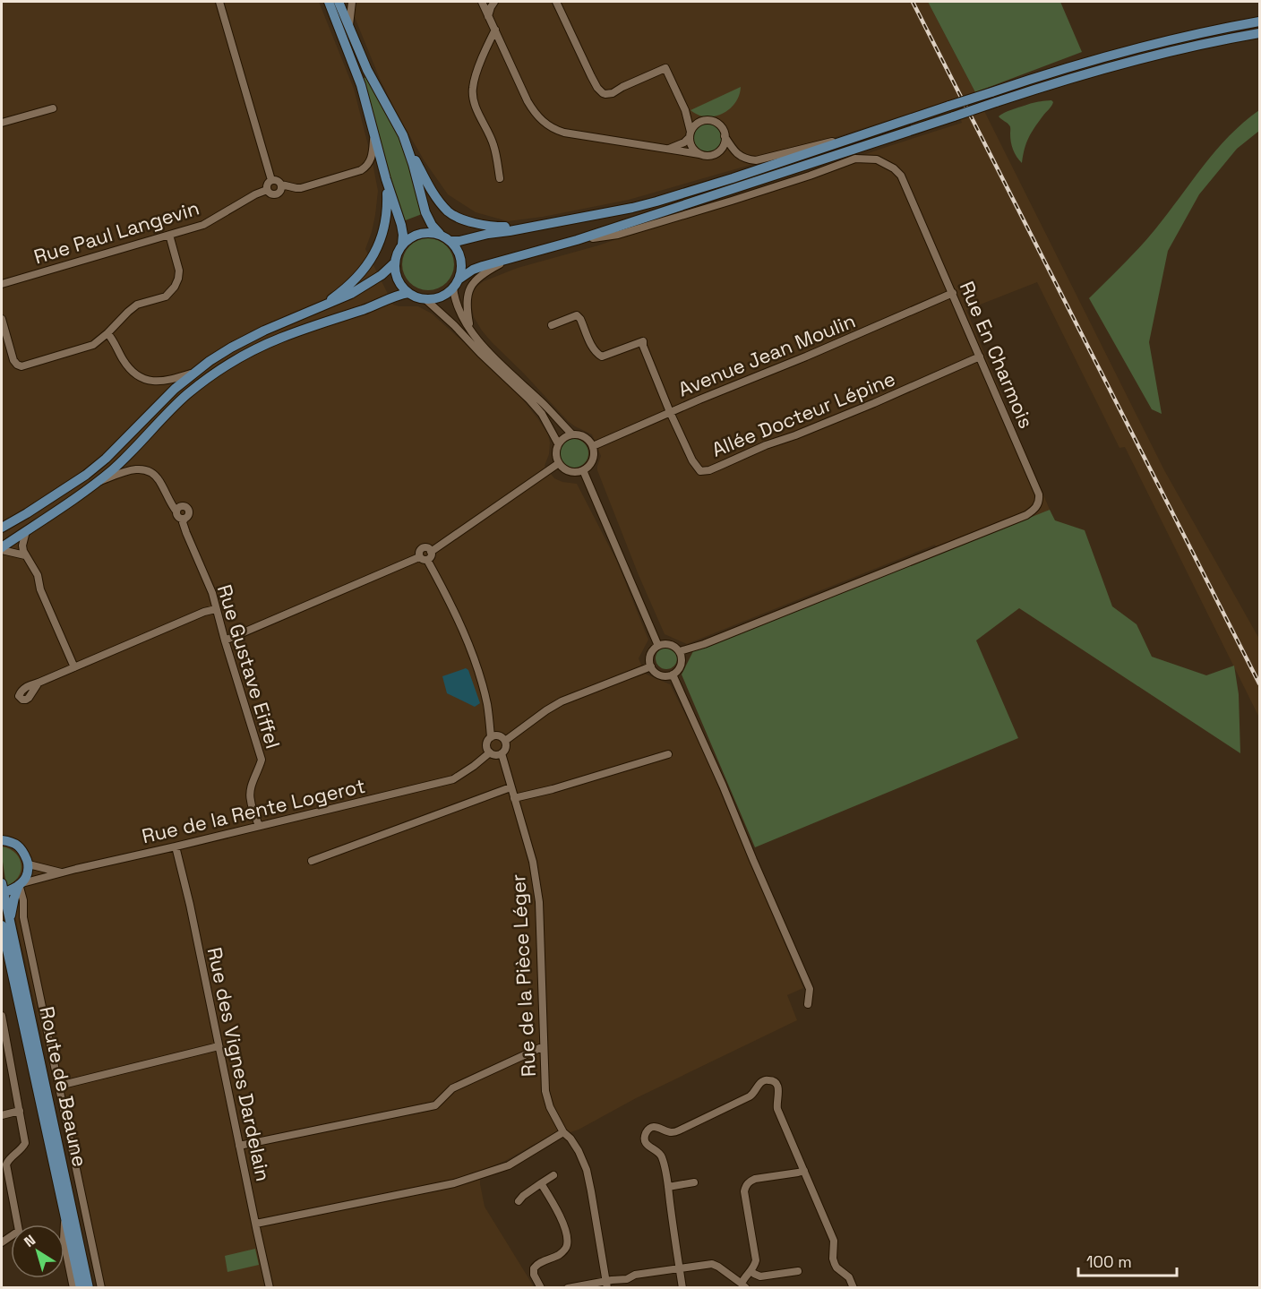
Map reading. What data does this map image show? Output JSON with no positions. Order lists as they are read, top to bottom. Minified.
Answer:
{"streets":{"main road":["Route de Beaune"],"street":["Rue Paul Langevin","Avenue Jean Moulin","Rue En Charmois","Allée Docteur Lépine","Rue Gustave Eiffel","Rue de la Rente Logerot","Rue de la Pièce Léger","Rue des Vignes Dardelain"]},"crossings":[["Avenue Jean Moulin","Rue En Charmois"],["Avenue Jean Moulin","Allée Docteur Lépine"],["Rue En Charmois","Allée Docteur Lépine"],["Rue Gustave Eiffel","Rue de la Rente Logerot"],["Rue de la Rente Logerot","Rue de la Pièce Léger"],["Rue de la Rente Logerot","Rue des Vignes Dardelain"],["Rue de la Rente Logerot","Route de Beaune"]],"scale_bar":"100 m","north":"top left"}
